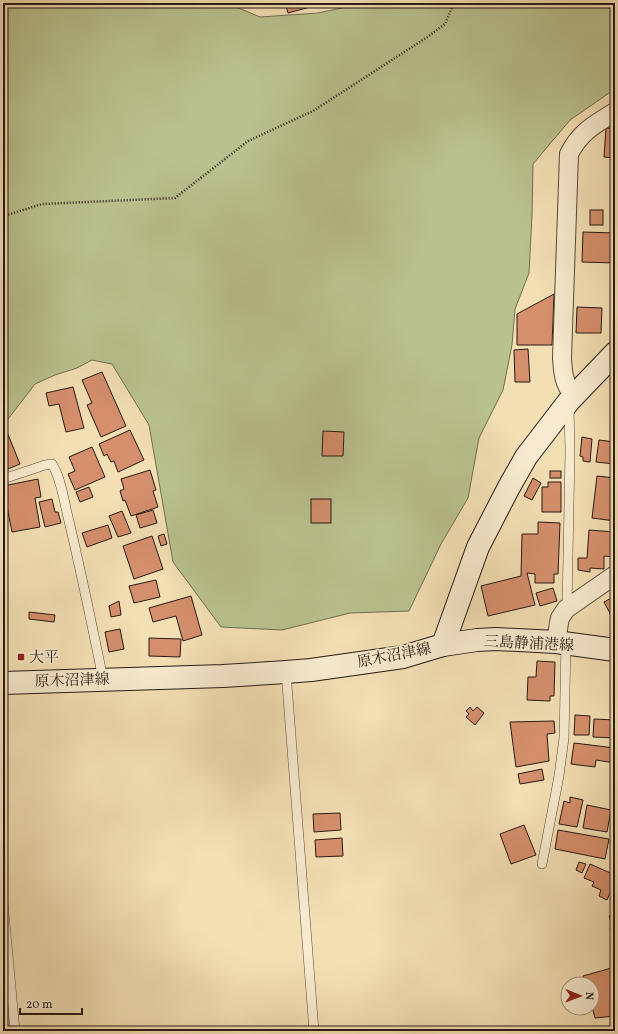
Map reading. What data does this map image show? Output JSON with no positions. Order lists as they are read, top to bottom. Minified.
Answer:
{"streets":{"main road":["三島静浦港線","原木沼津線"]},"crossings":[["三島静浦港線","原木沼津線"]],"places":{"transit":["大平"]},"scale_bar":"20 m","north":"right"}
